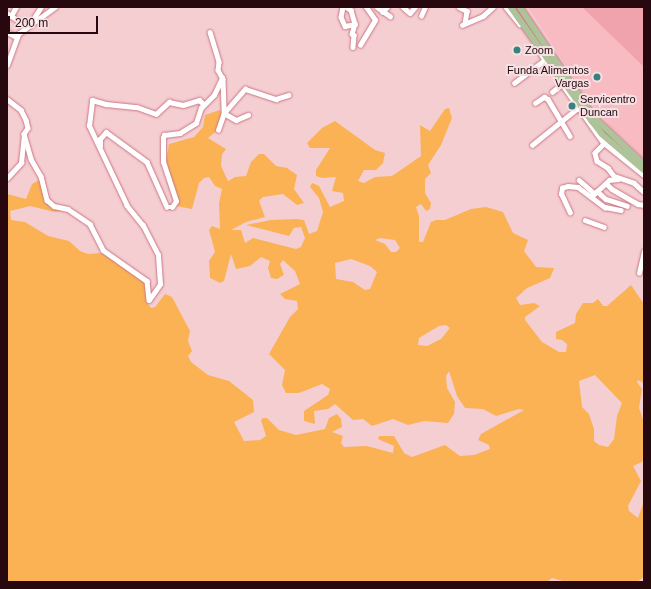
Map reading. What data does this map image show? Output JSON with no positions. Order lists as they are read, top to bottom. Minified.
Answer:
{"places":["Zoom","Funda Alimentos Vargas","Servicentro Duncan"],"scale_bar":"200 m"}
